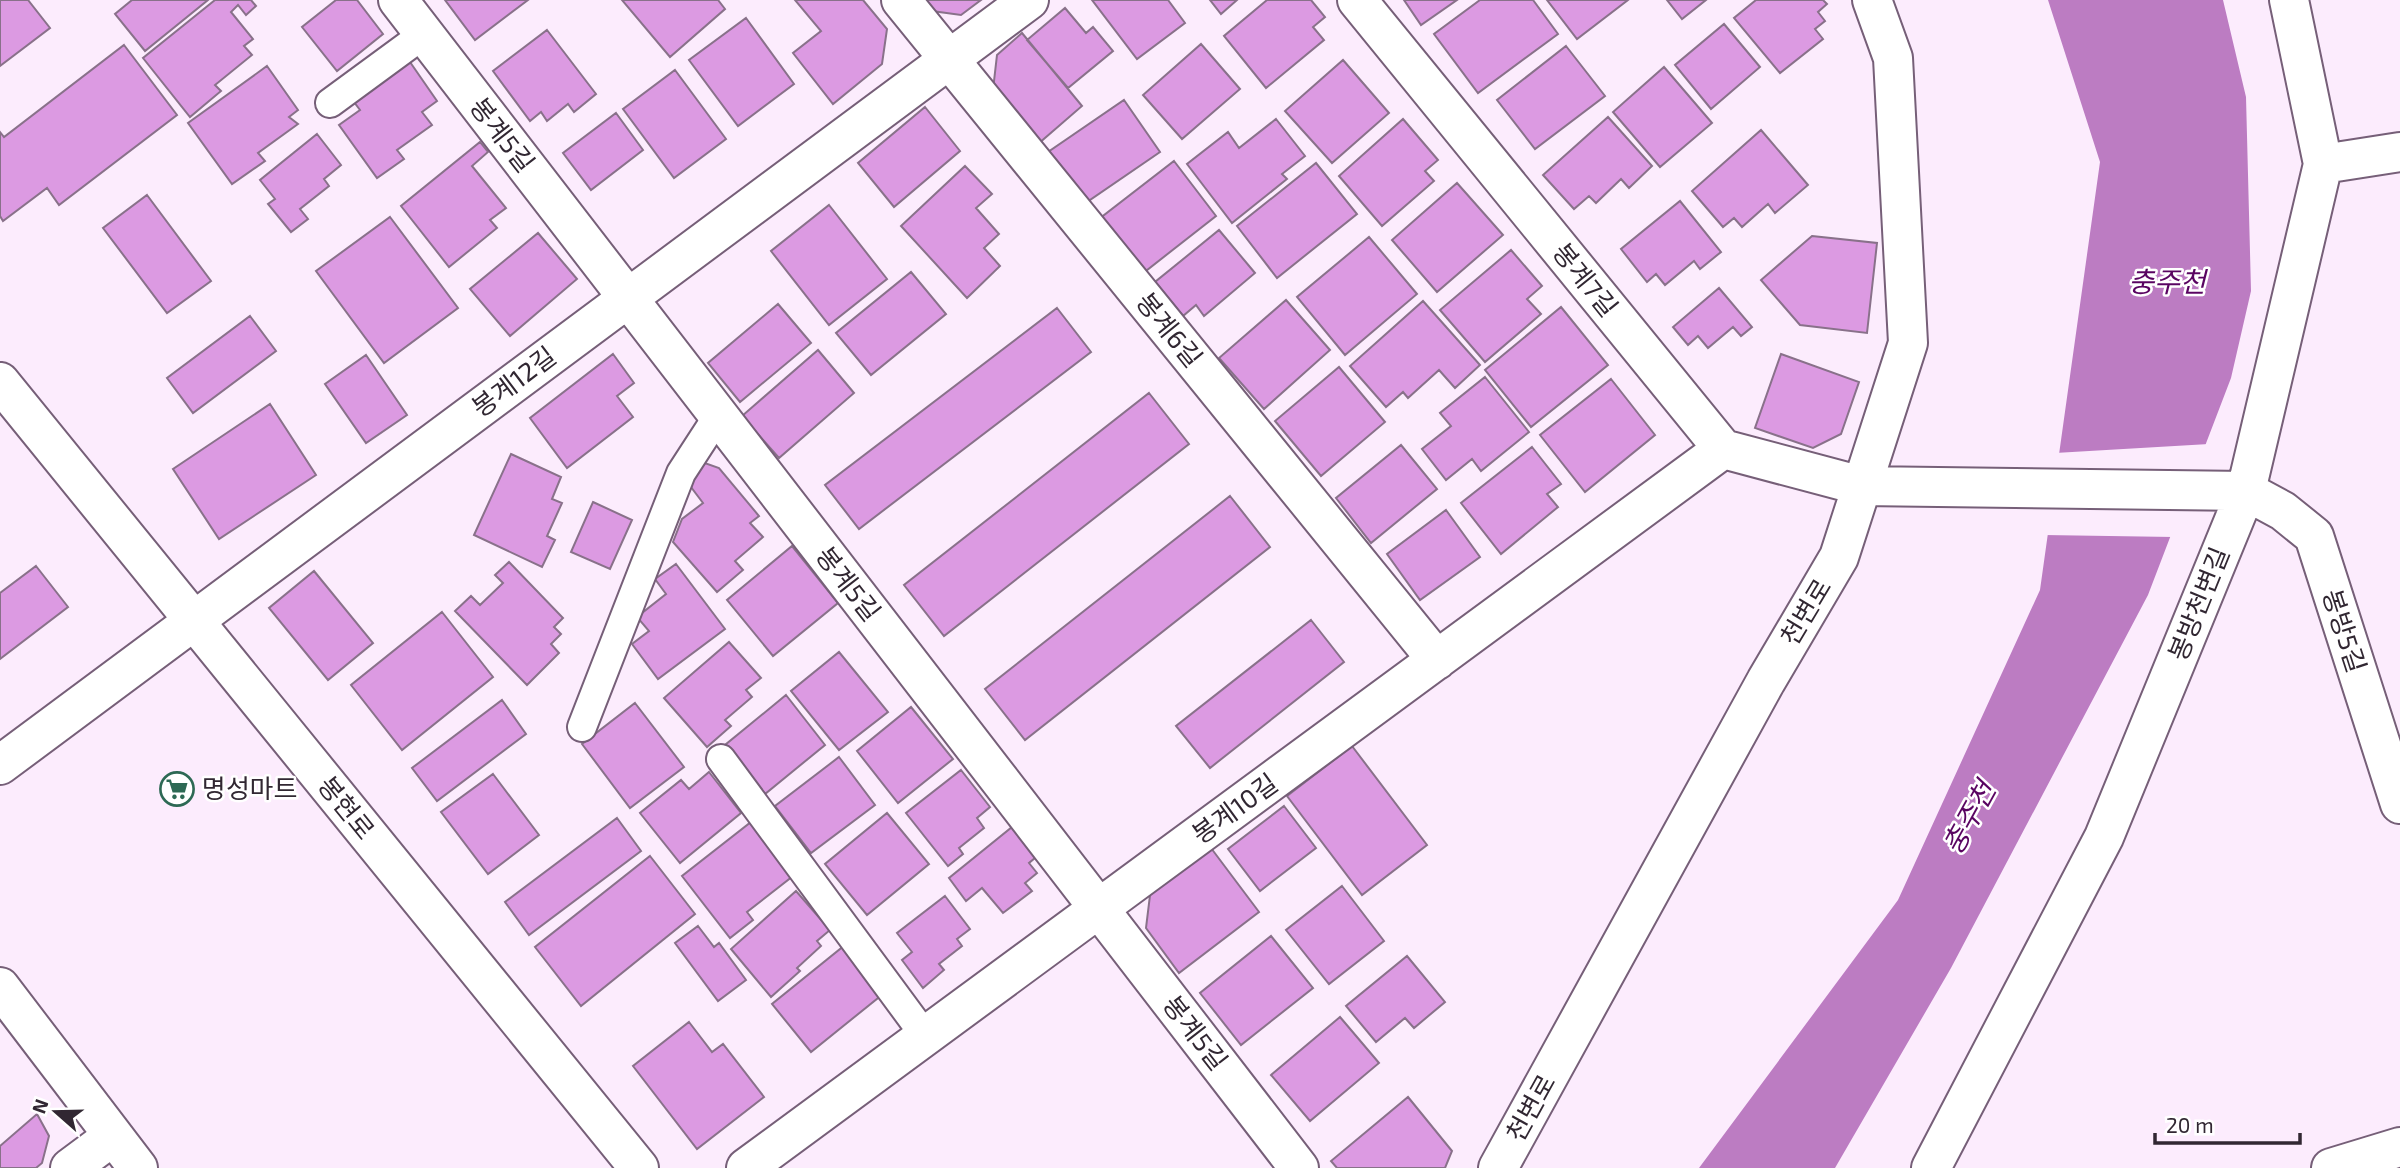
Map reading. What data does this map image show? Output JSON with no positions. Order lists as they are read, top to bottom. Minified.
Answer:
{"streets":{"street":["봉계5길","봉계7길","봉계6길","봉계12길","봉방천변길","천변로","봉방5길","봉현로","봉계10길"]},"crossings":[["봉계5길","봉계12길"],["봉계5길","봉계10길"],["봉계7길","봉계10길"],["봉계6길","봉계12길"],["봉계6길","봉계10길"],["봉계12길","봉현로"],["봉방천변길","봉방5길"]],"water":["충주천"],"places":{"supermarket":["명성마트"]},"scale_bar":"20 m","north":"left"}
